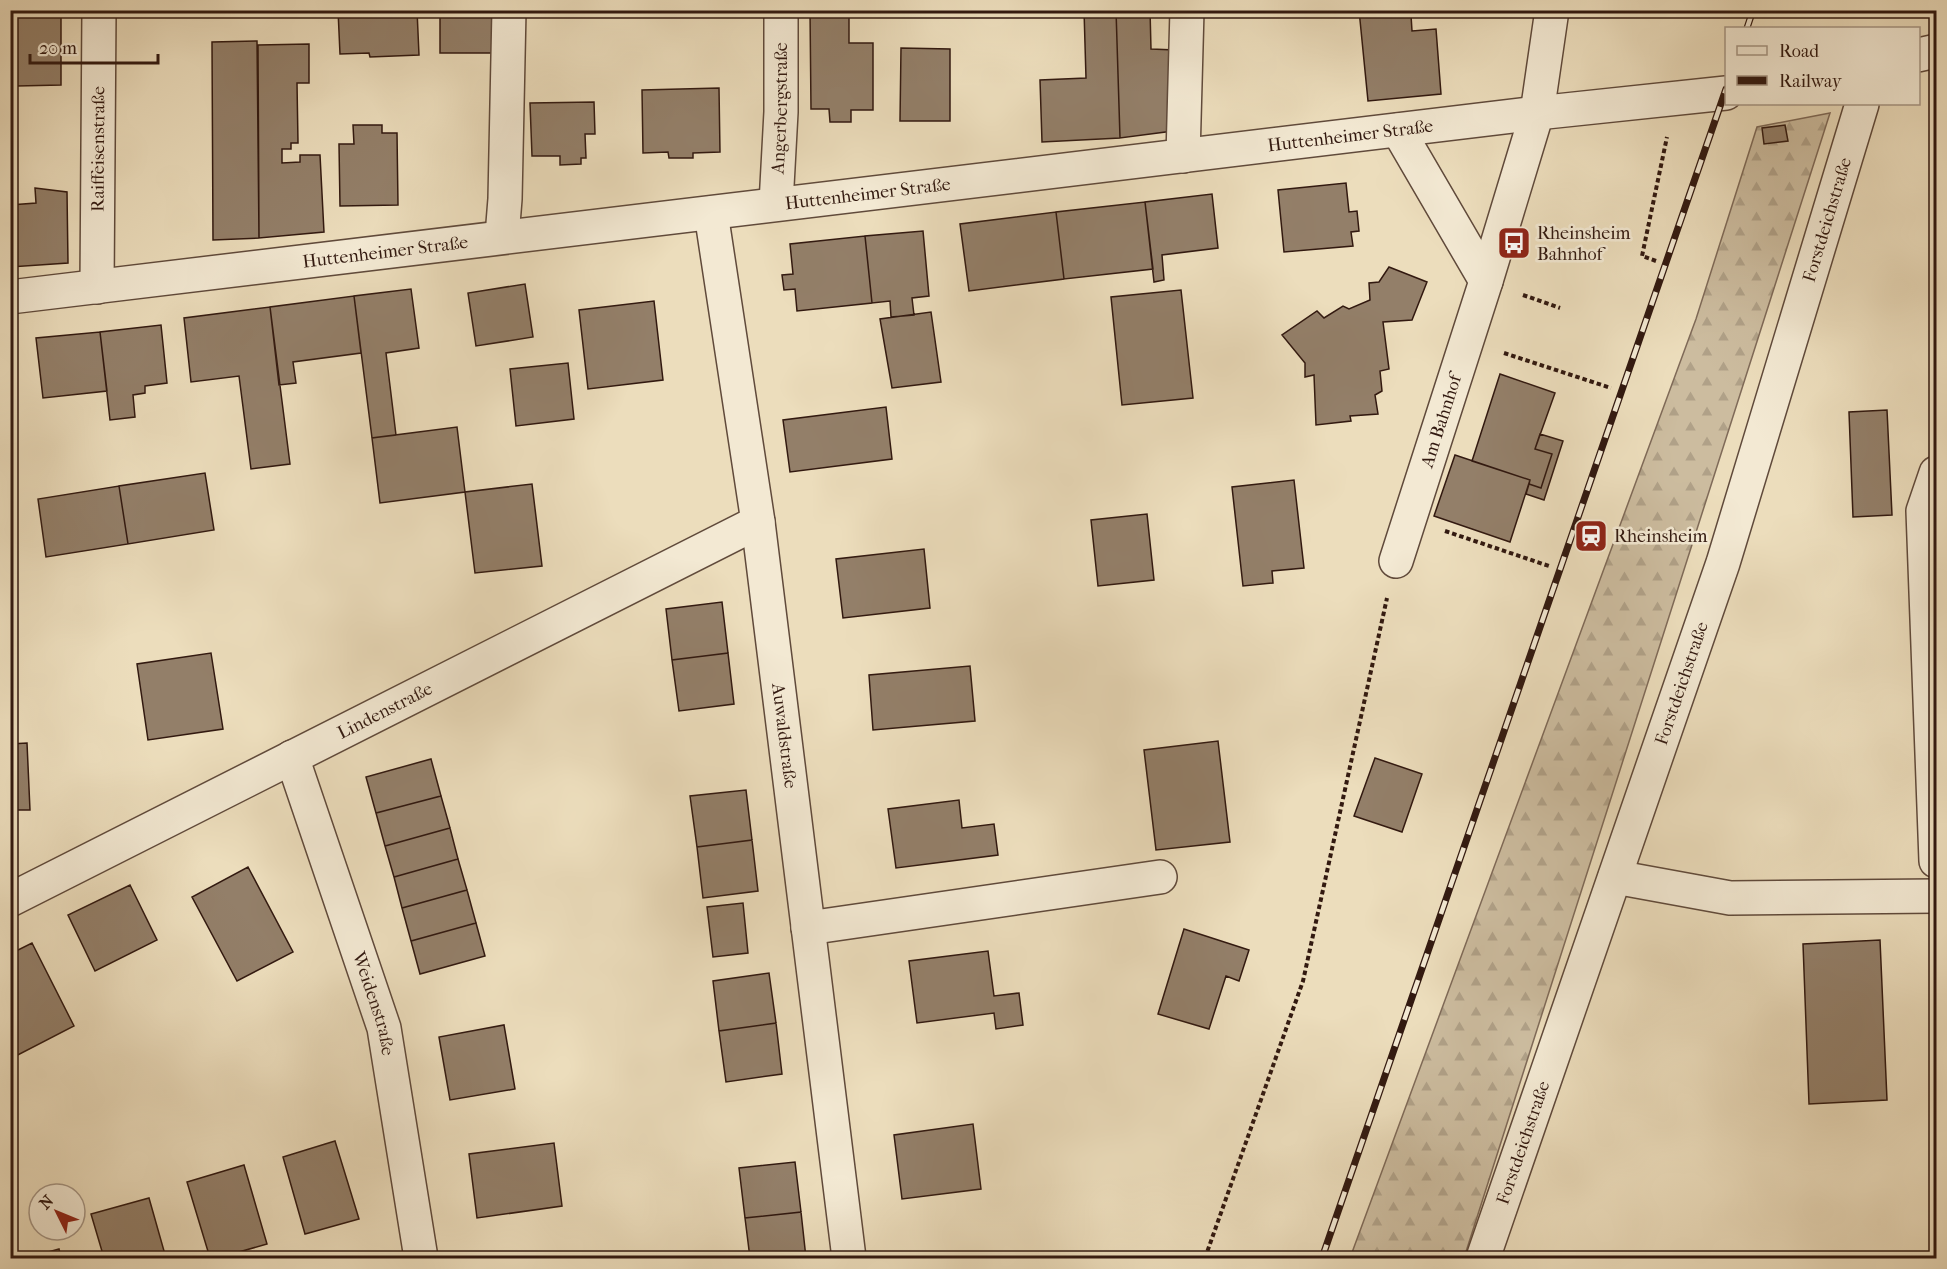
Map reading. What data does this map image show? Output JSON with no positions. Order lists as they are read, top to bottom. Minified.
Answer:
{"streets":{"street":["Angerbergstraße","Huttenheimer Straße","Raiffeisenstraße","Forstdeichstraße","Am Bahnhof","Lindenstraße","Auwaldstraße","Weidenstraße"]},"crossings":[["Angerbergstraße","Huttenheimer Straße"],["Huttenheimer Straße","Raiffeisenstraße"],["Huttenheimer Straße","Am Bahnhof"],["Huttenheimer Straße","Auwaldstraße"],["Lindenstraße","Auwaldstraße"],["Lindenstraße","Weidenstraße"]],"places":{"bus stop":["Rheinsheim Bahnhof"],"station":["Rheinsheim"]},"legend":["Road","Railway"],"scale_bar":"20 m","north":"top left"}
